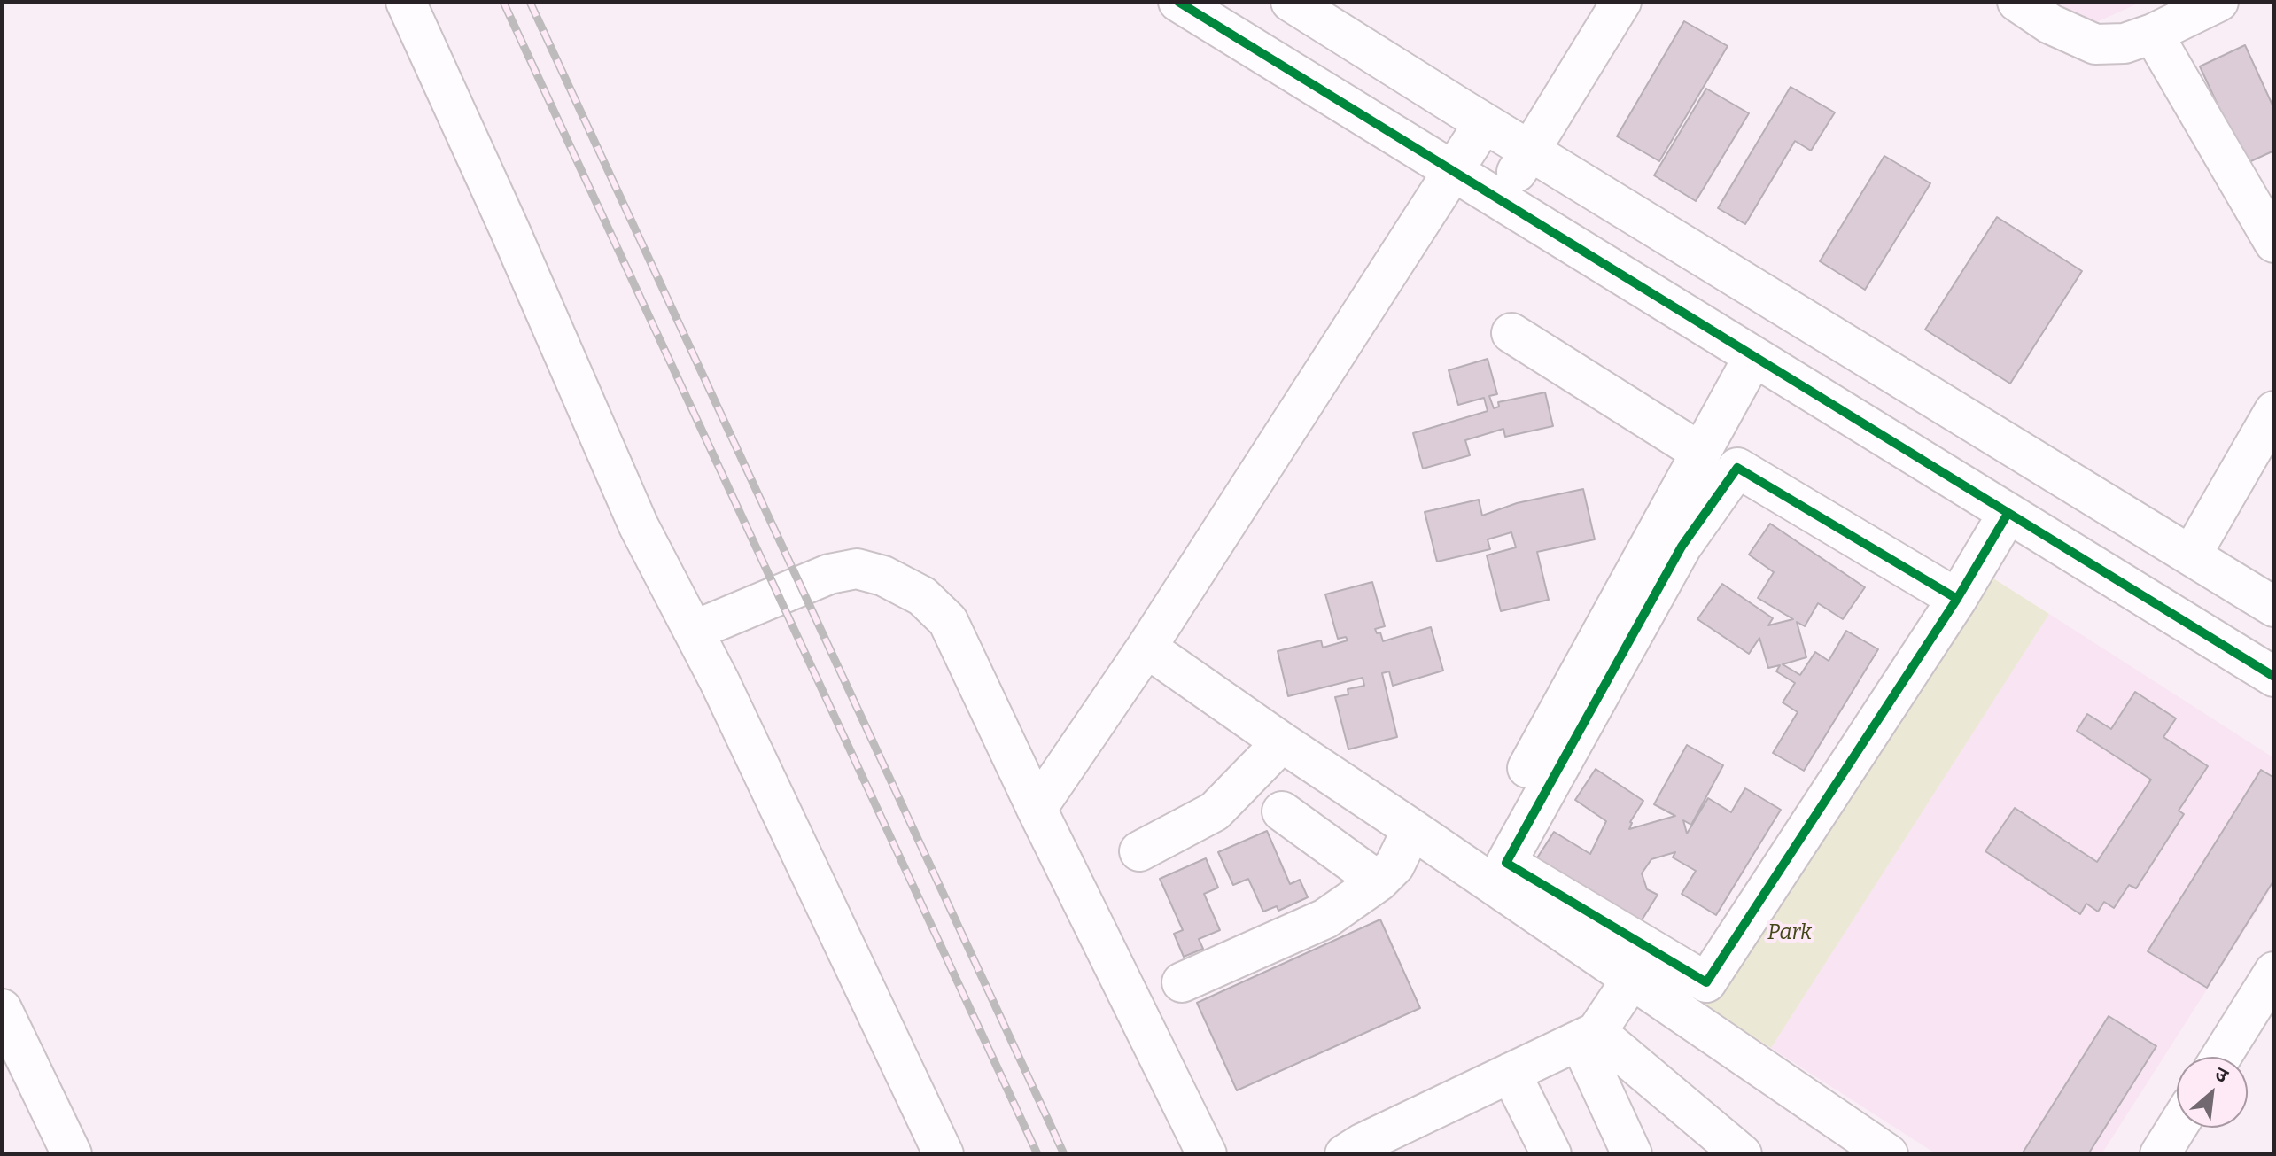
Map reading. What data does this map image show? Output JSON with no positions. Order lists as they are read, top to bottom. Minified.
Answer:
{"parks":["Park"],"north":"top right"}
